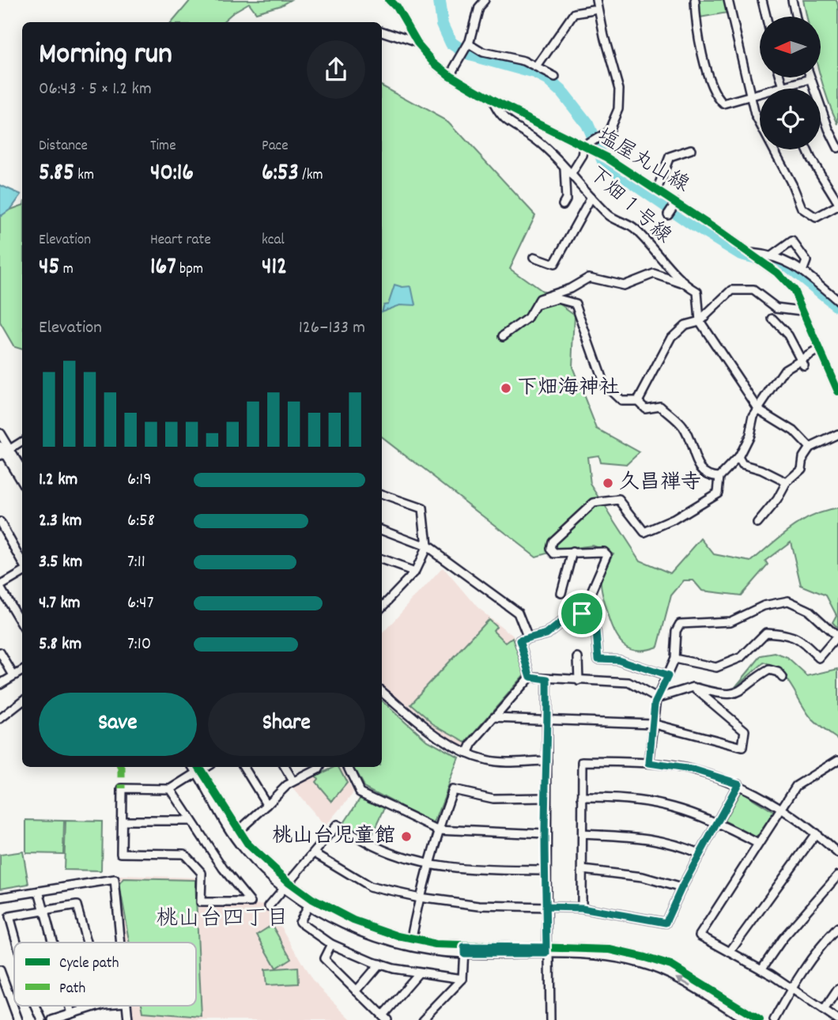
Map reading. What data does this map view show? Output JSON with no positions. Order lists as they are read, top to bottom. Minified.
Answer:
{"streets":{"street":["塩屋丸山線","下畑１号線"]},"crossings":[["塩屋丸山線","下畑１号線"]],"districts":["桃山台四丁目"],"places":["下畑海神社","久昌禅寺","桃山台児童館"],"legend":["Cycle path","Path"],"north":"left","page":{"heading":["Morning run","06:43 · 5 × 1.2 km"],"stats":[["Distance","5.85 km"],["Time","40:16"],["Pace","6:53 /km"],["Elevation","45 m"],["Heart rate","167 bpm"],["kcal","412"]],"chart":["Elevation","126–133 m"],"list":[{"name":"1.2 km","note":"6:19"},{"name":"2.3 km","note":"6:58"},{"name":"3.5 km","note":"7:11"},{"name":"4.7 km","note":"6:47"},{"name":"5.8 km","note":"7:10"}],"buttons":["Save","Share"]}}
